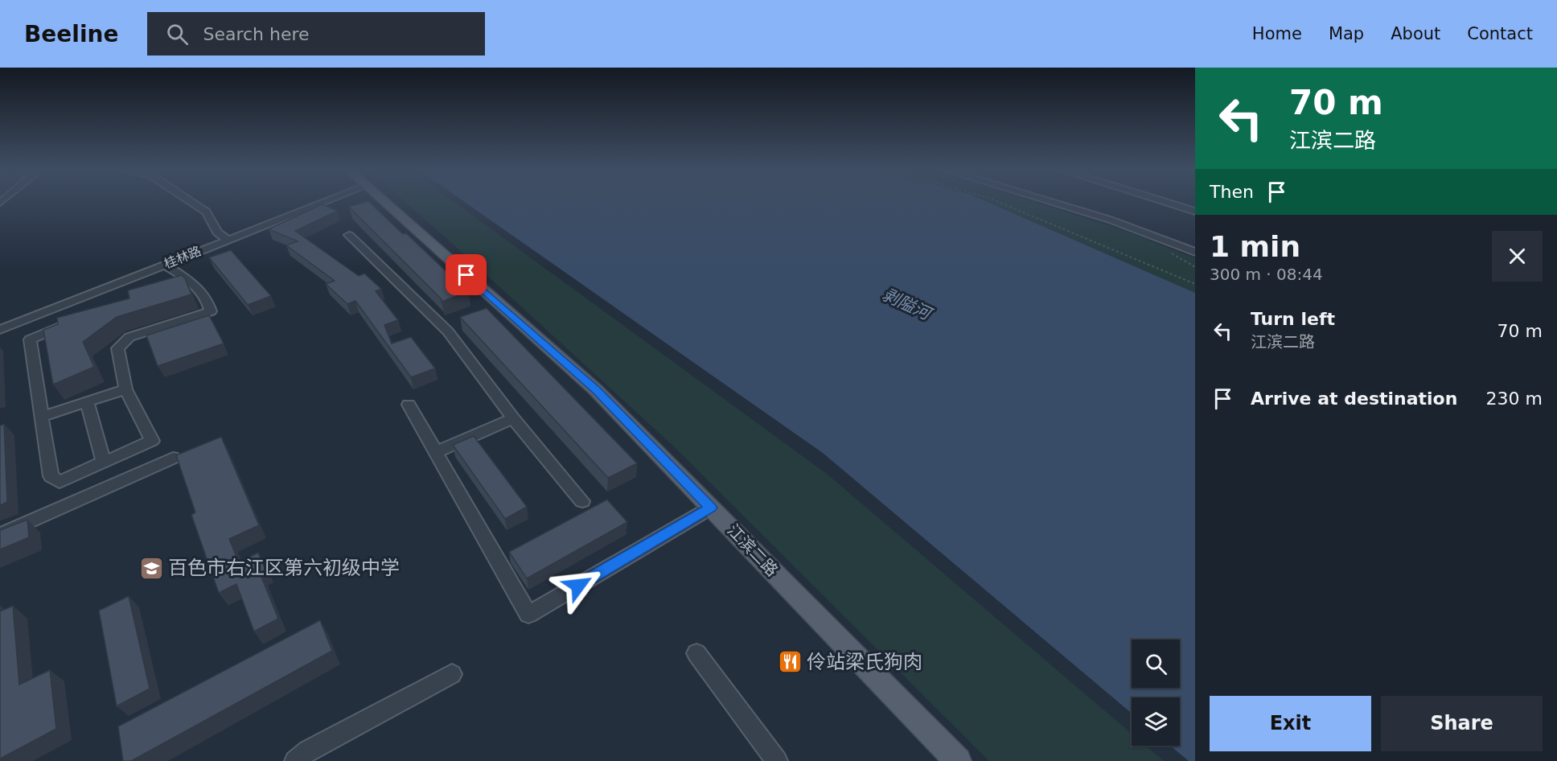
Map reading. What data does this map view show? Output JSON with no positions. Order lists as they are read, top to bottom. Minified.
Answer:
{"streets":{"main road":["江滨二路"],"street":["桂林路"]},"water":["剥隘河"],"places":{"school or university":["百色市右江区第六初级中学"],"restaurant":["伶站梁氏狗肉"]},"page":{"header":"Beeline","search":"Search here","nav":["Home","Map","About","Contact"],"turn":["70 m","江滨二路"],"then":"Then","heading":["1 min","300 m · 08:44"],"list":[{"name":"Turn left","note":"江滨二路","value":"70 m"},{"name":"Arrive at destination","value":"230 m"}],"buttons":["Exit","Share"]}}
